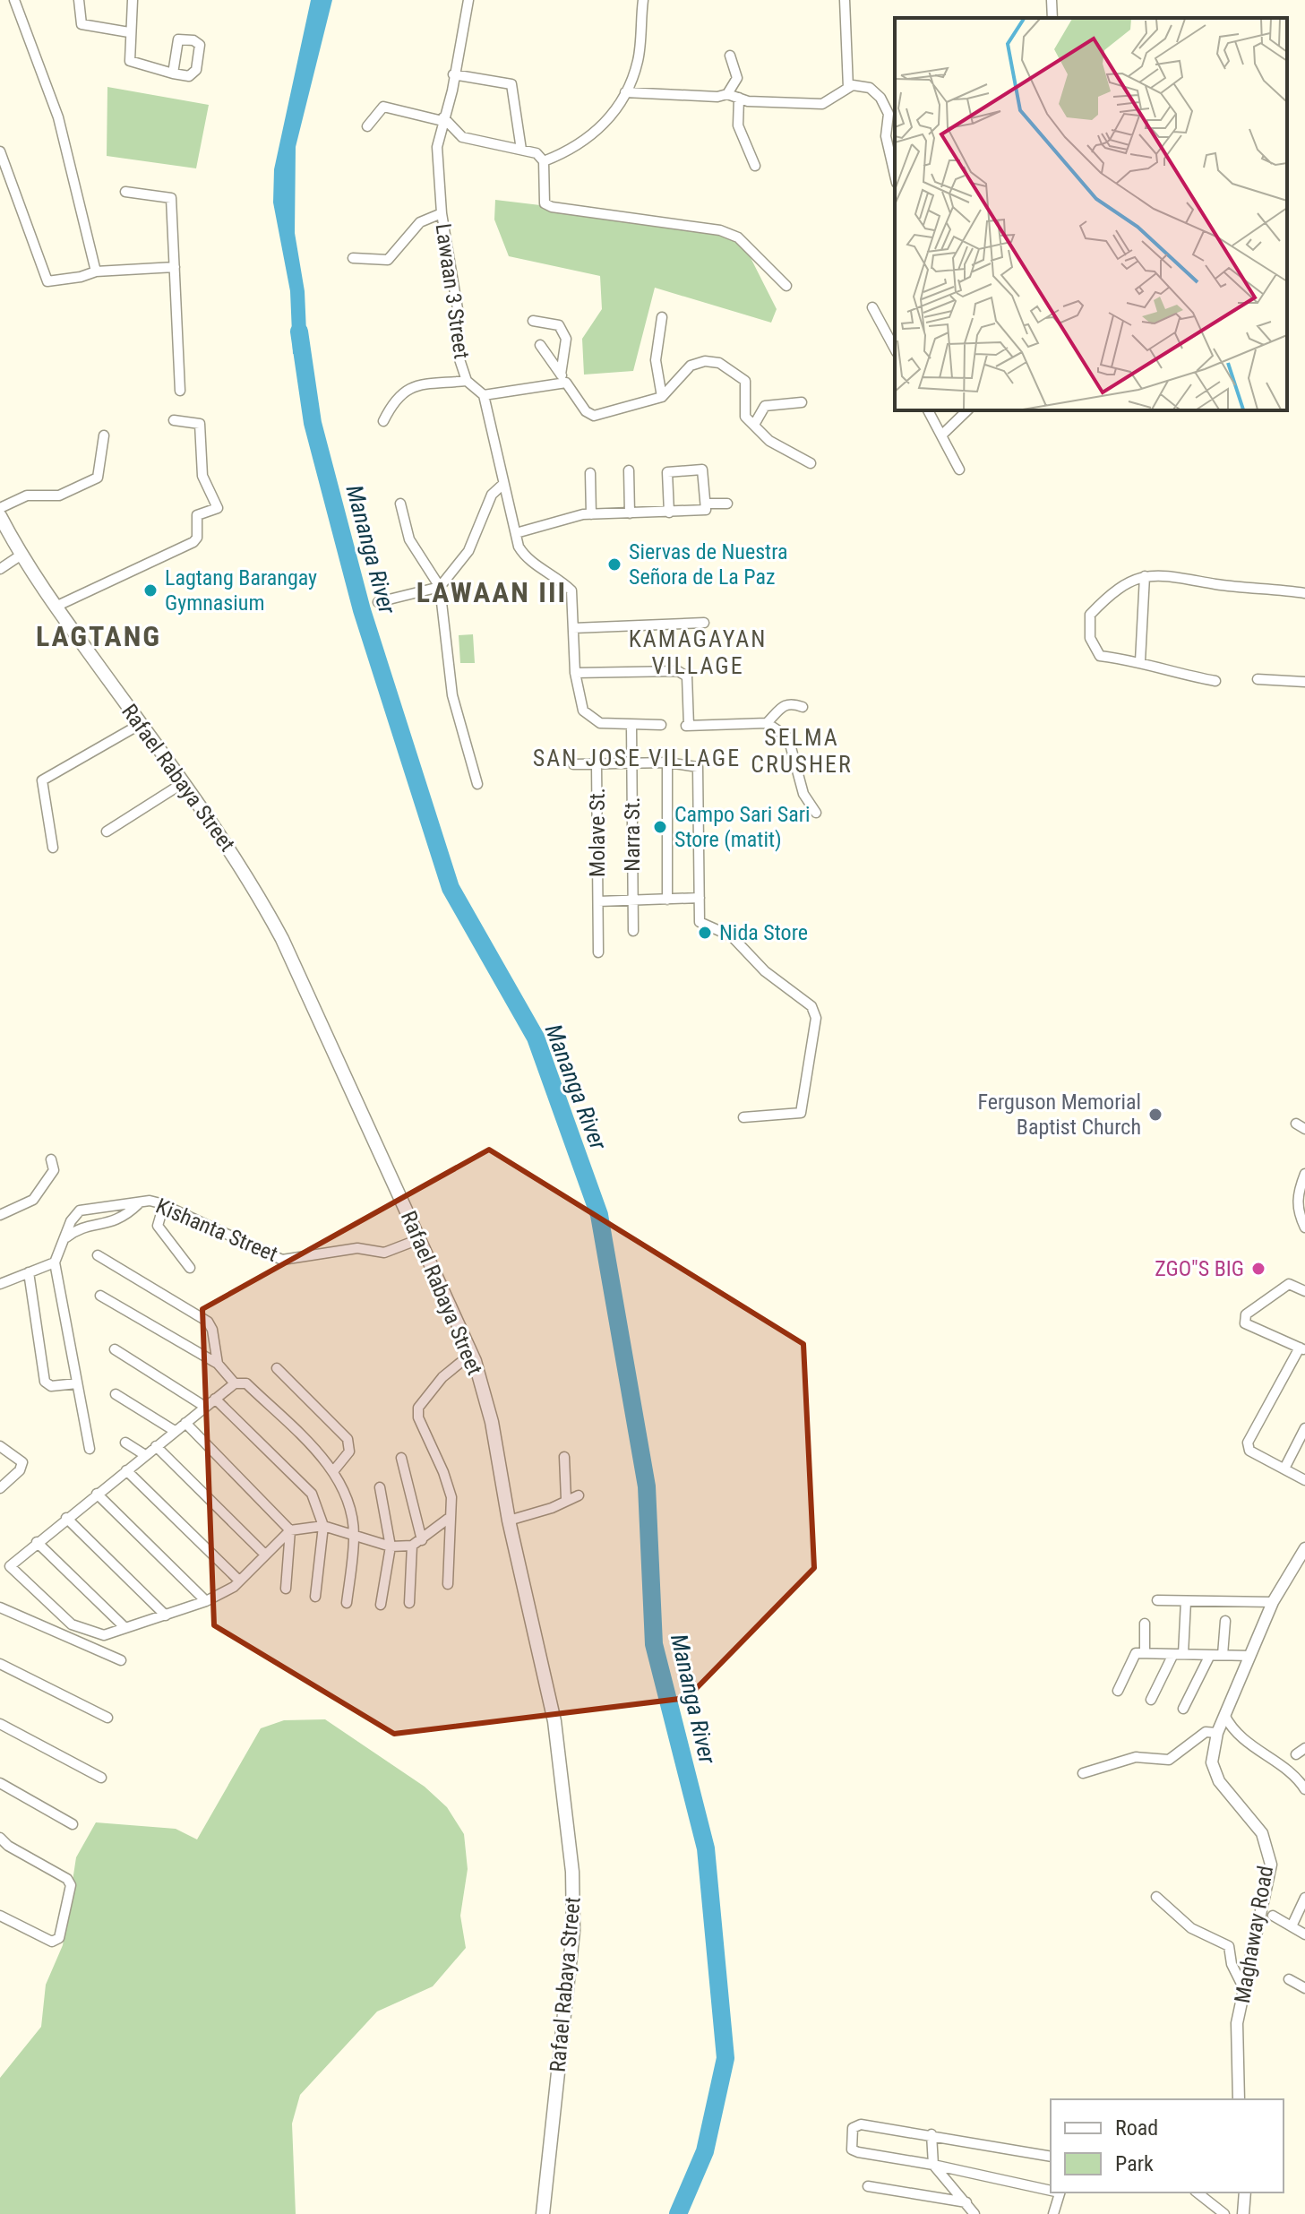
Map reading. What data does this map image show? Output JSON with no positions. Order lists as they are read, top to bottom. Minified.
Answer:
{"streets":{"main road":["Rafael Rabaya Street"],"street":["Lawaan 3 Street","Molave St.","Narra St.","Kishanta Street","Maghaway Road"]},"crossings":[["Rafael Rabaya Street","Kishanta Street"]],"districts":["LAWAAN III","LAGTANG","KAMAGAYAN VILLAGE","SELMA CRUSHER","SAN JOSE VILLAGE"],"water":["Mananga River"],"places":["Siervas de Nuestra Señora de La Paz","Lagtang Barangay Gymnasium","Campo Sari Sari Store (matit)","Nida Store","Ferguson Memorial Baptist Church","ZGO\"S BIG"],"legend":["Road","Park"]}
